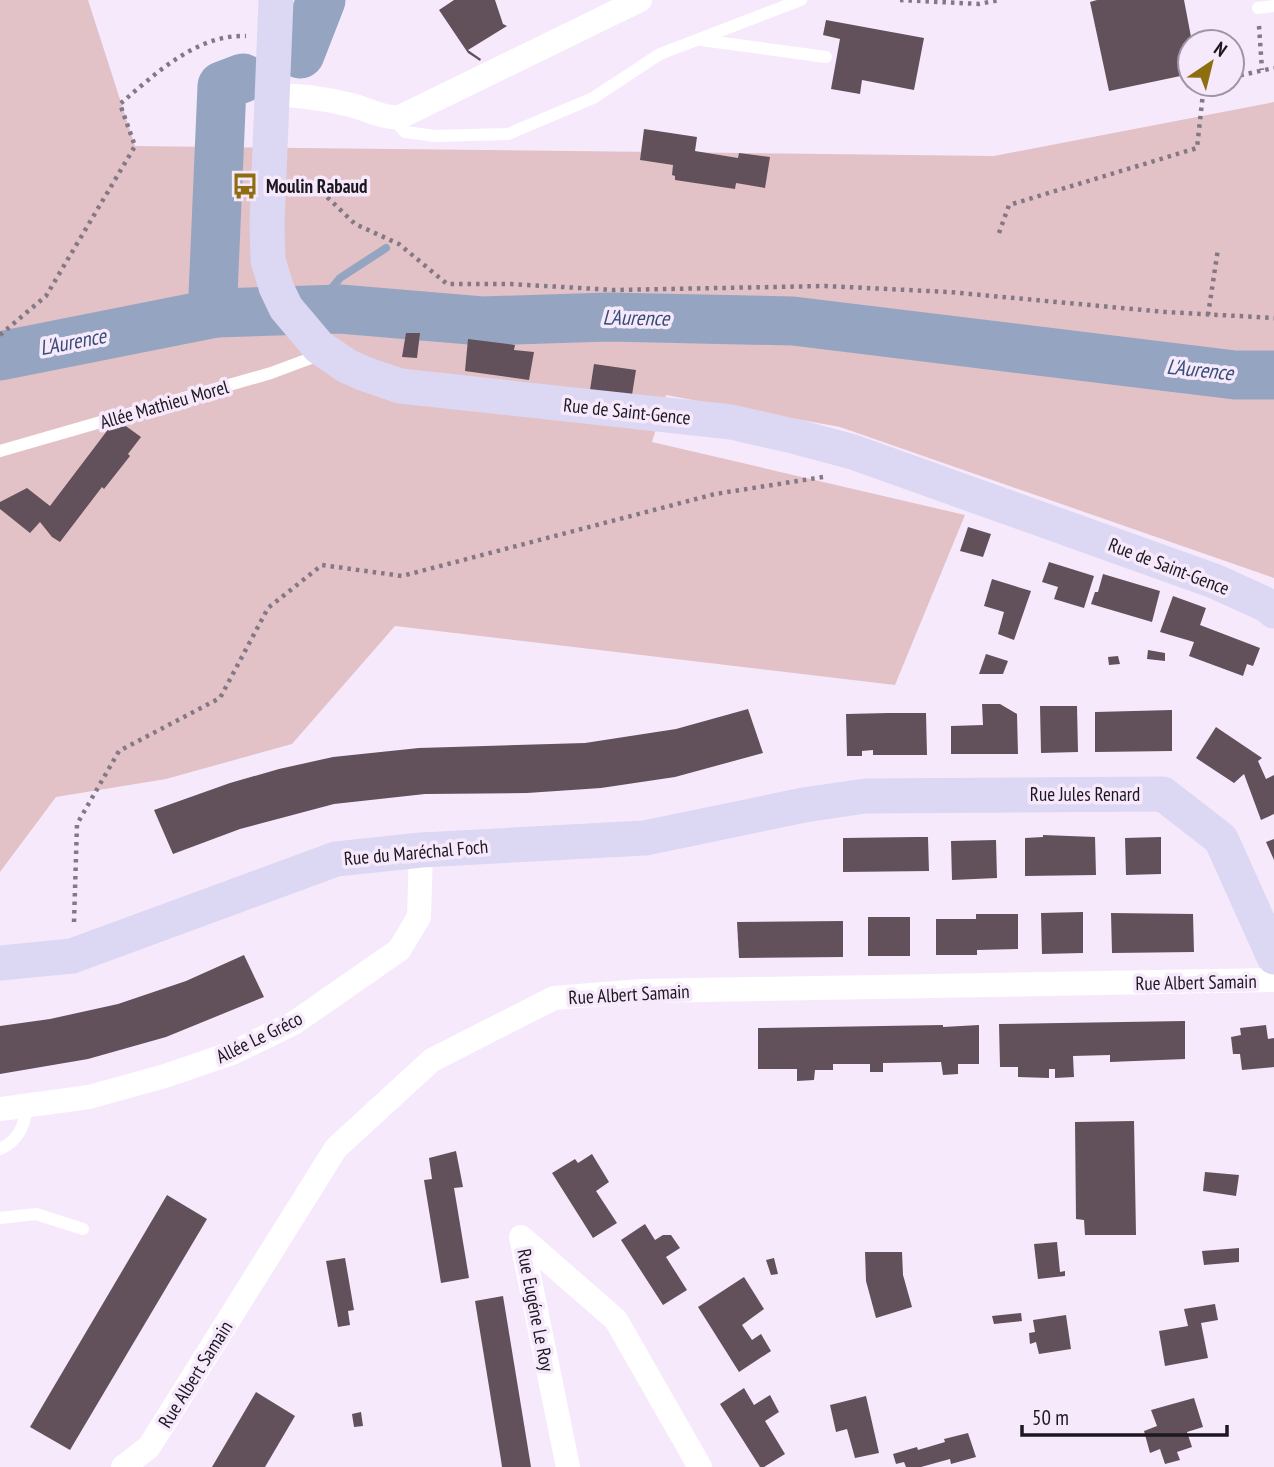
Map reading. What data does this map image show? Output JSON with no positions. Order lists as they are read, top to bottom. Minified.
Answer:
{"streets":{"street":["Rue de Saint-Gence","Rue Jules Renard","Rue du Maréchal Foch","Rue Albert Samain","Allée Le Gréco","Rue Eugéne Le Roy"],"lane":["Allée Mathieu Morel"]},"crossings":[["Allée Mathieu Morel","Rue de Saint-Gence"],["Rue Jules Renard","Rue du Maréchal Foch"],["Rue du Maréchal Foch","Allée Le Gréco"]],"water":["L'Aurence"],"places":{"bus stop":["Moulin Rabaud"]},"scale_bar":"50 m","north":"top right"}
